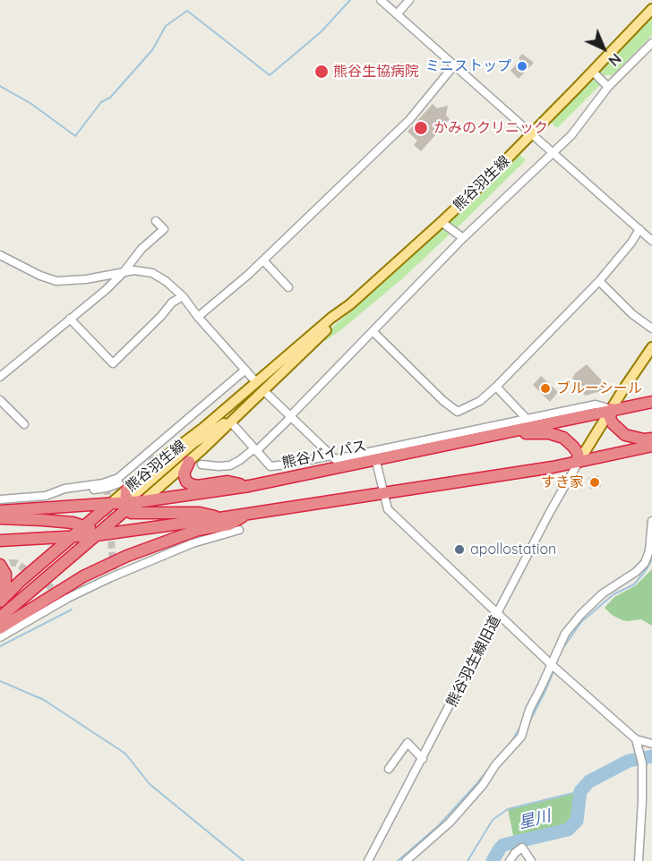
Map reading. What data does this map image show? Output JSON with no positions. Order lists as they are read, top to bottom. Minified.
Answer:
{"streets":{"highway":["熊谷バイパス"],"main road":["熊谷羽生線"],"street":["熊谷羽生線旧道"]},"crossings":[["熊谷羽生線","熊谷バイパス"]],"water":["星川"],"places":["ミニストップ","熊谷生協病院","かみのクリニック","ブルーシール","すき家","apollostation"],"north":"bottom right"}
